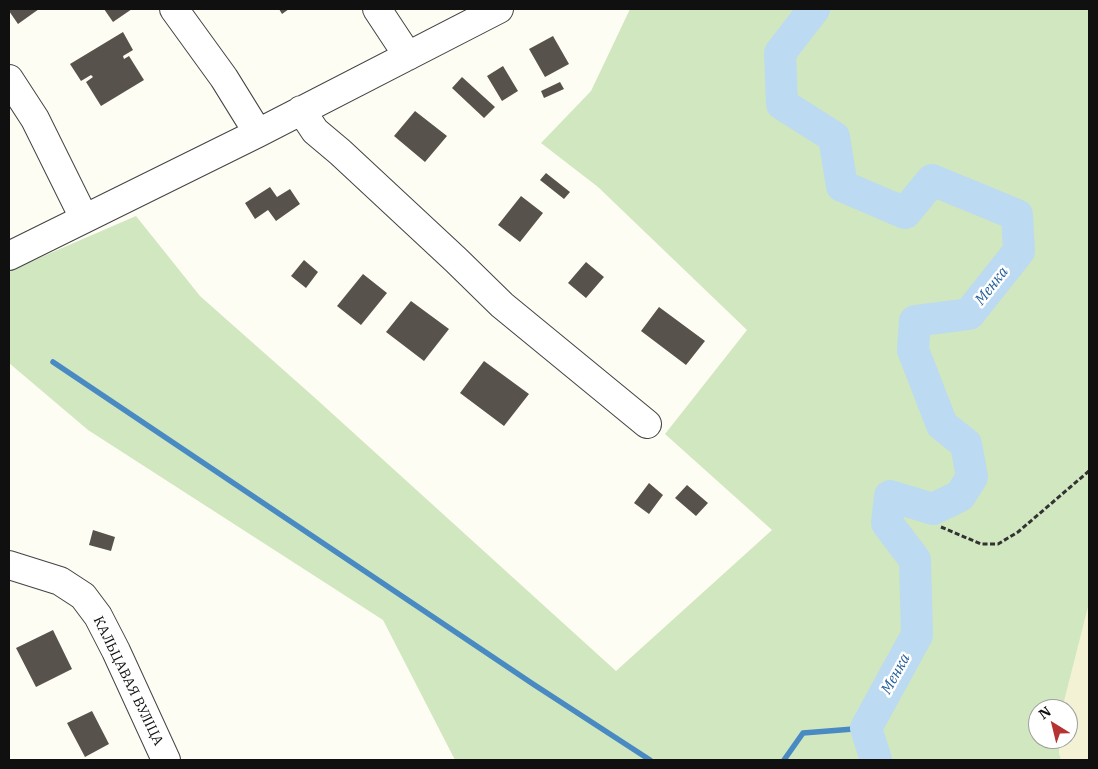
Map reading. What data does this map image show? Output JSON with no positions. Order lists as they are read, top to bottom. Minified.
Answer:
{"streets":{"street":["КАЛЬЦАВАЯ ВУЛІЦА"]},"water":["Менка"],"north":"top left"}
